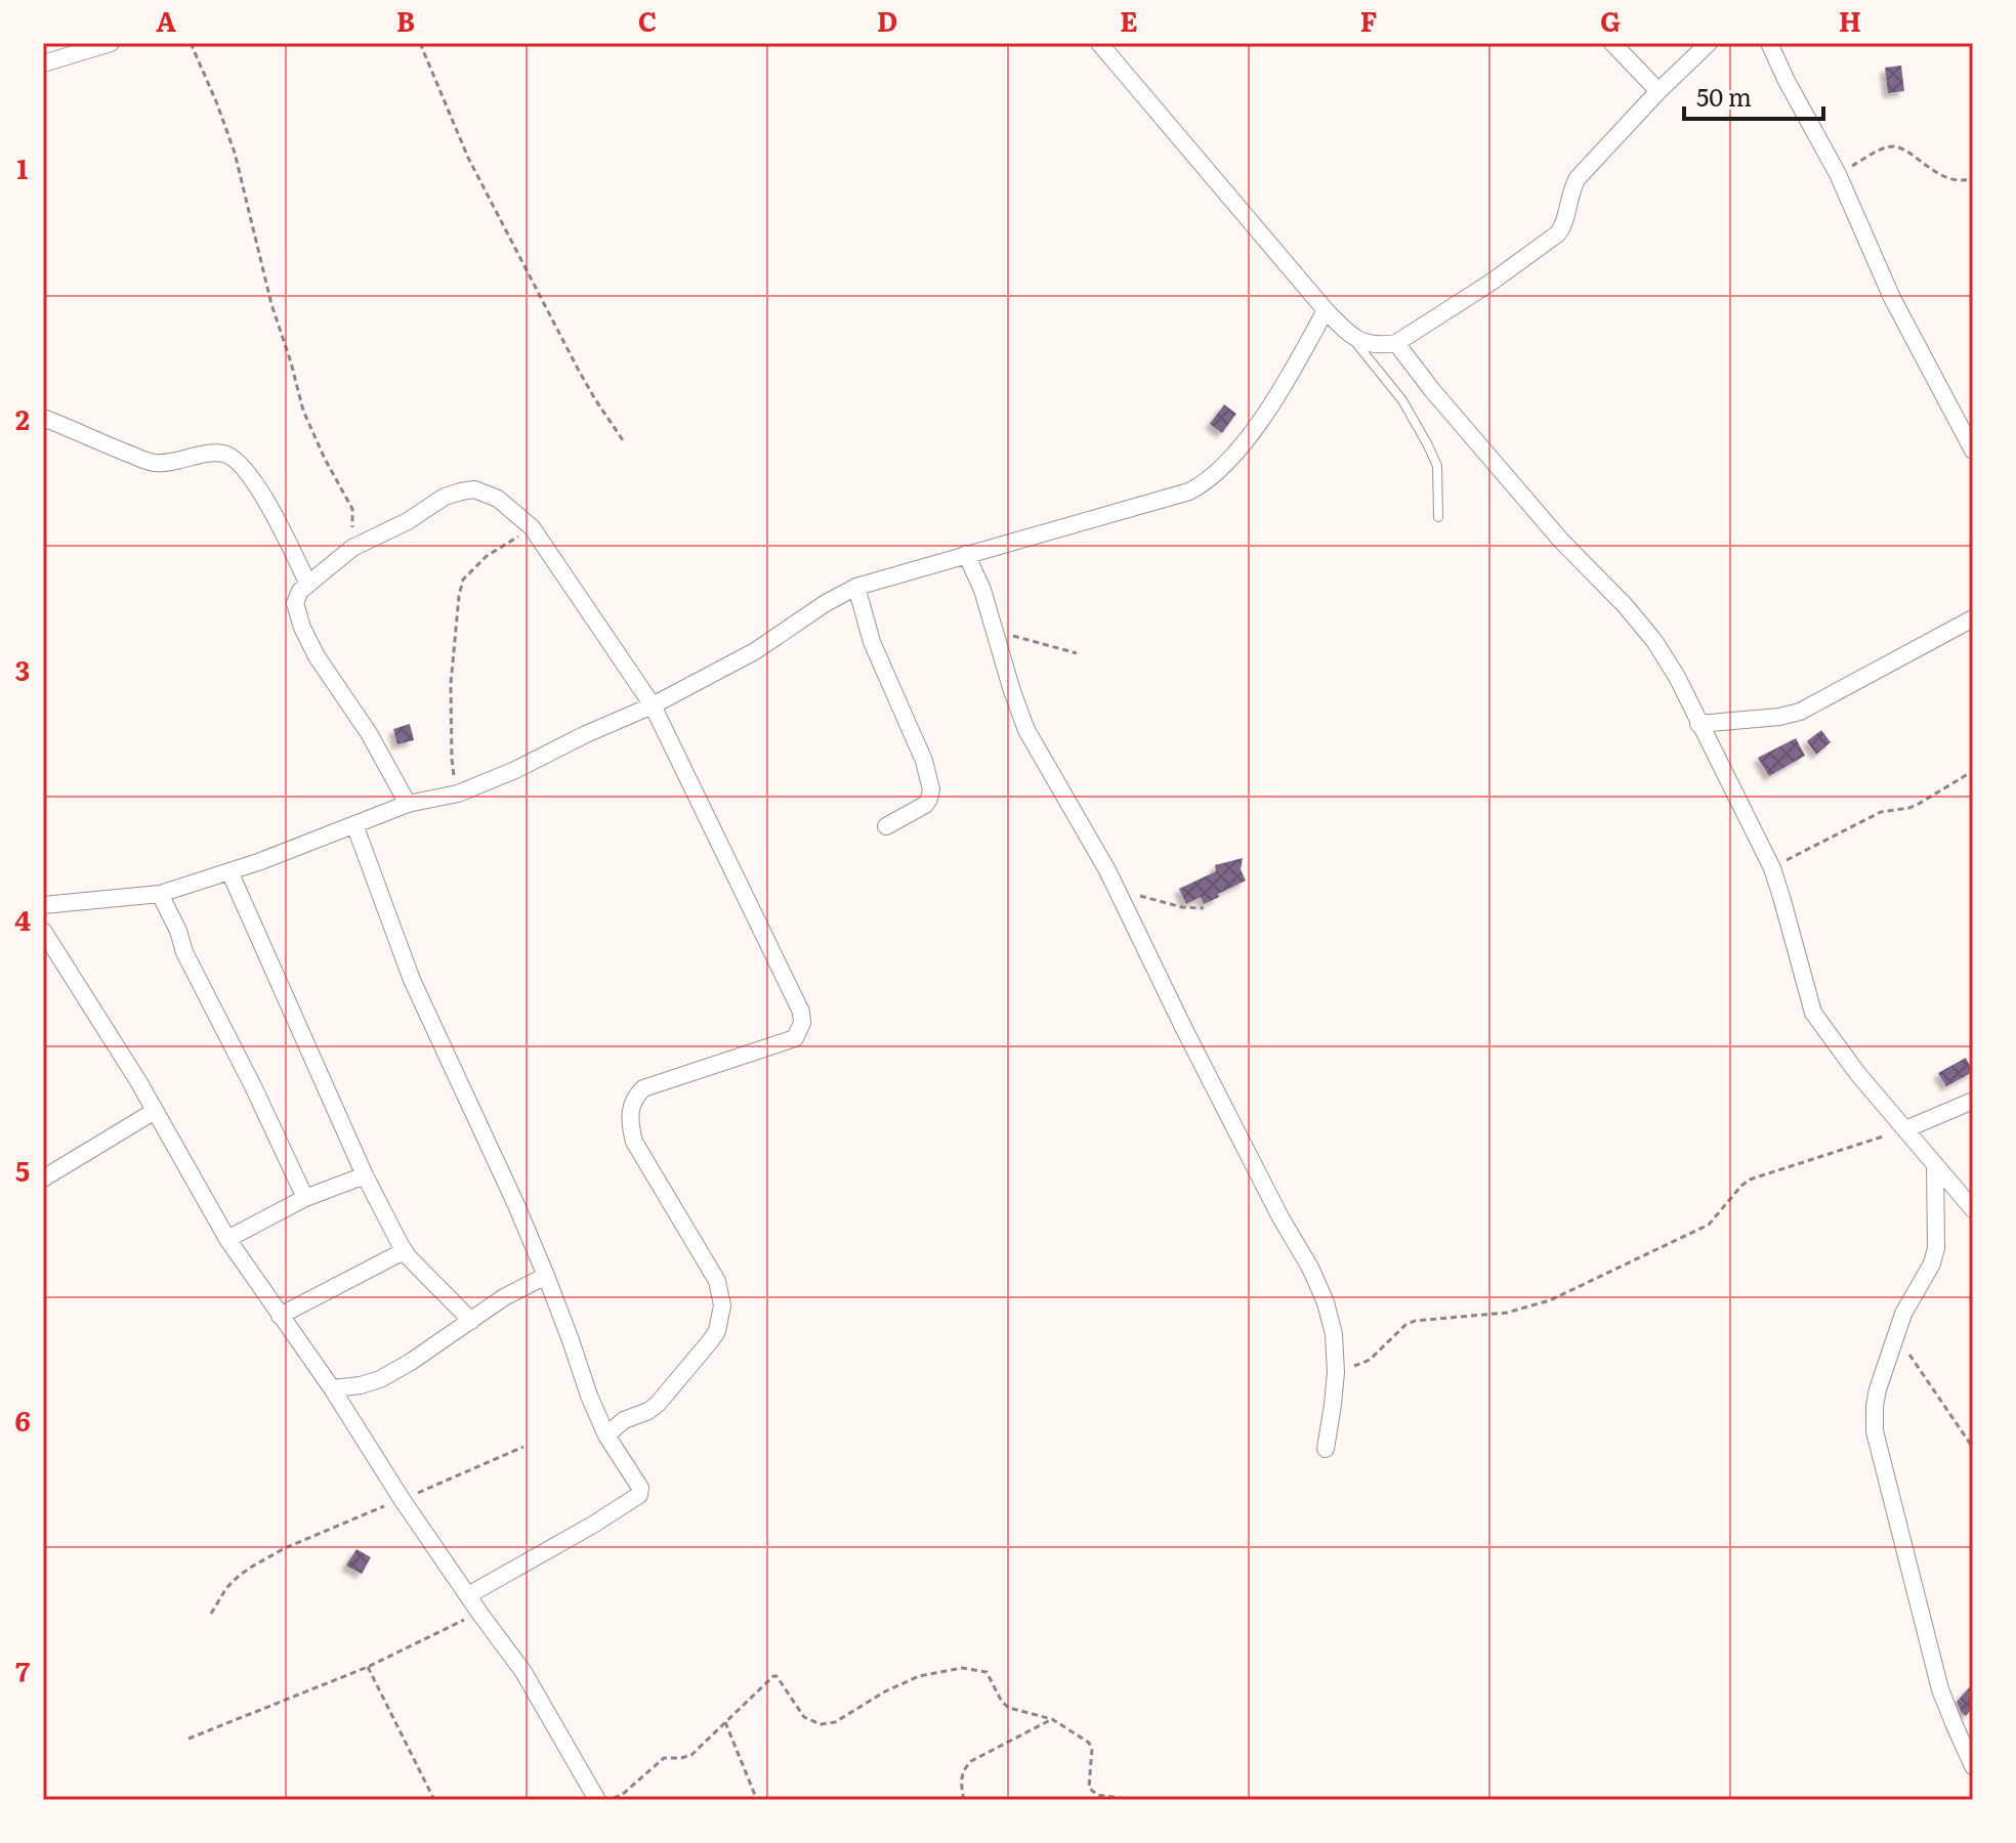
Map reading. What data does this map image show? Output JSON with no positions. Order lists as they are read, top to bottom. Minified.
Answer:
{"scale_bar":"50 m","grid":{"columns":["A","B","C","D","E","F","G","H"],"rows":["1","2","3","4","5","6","7"]}}
